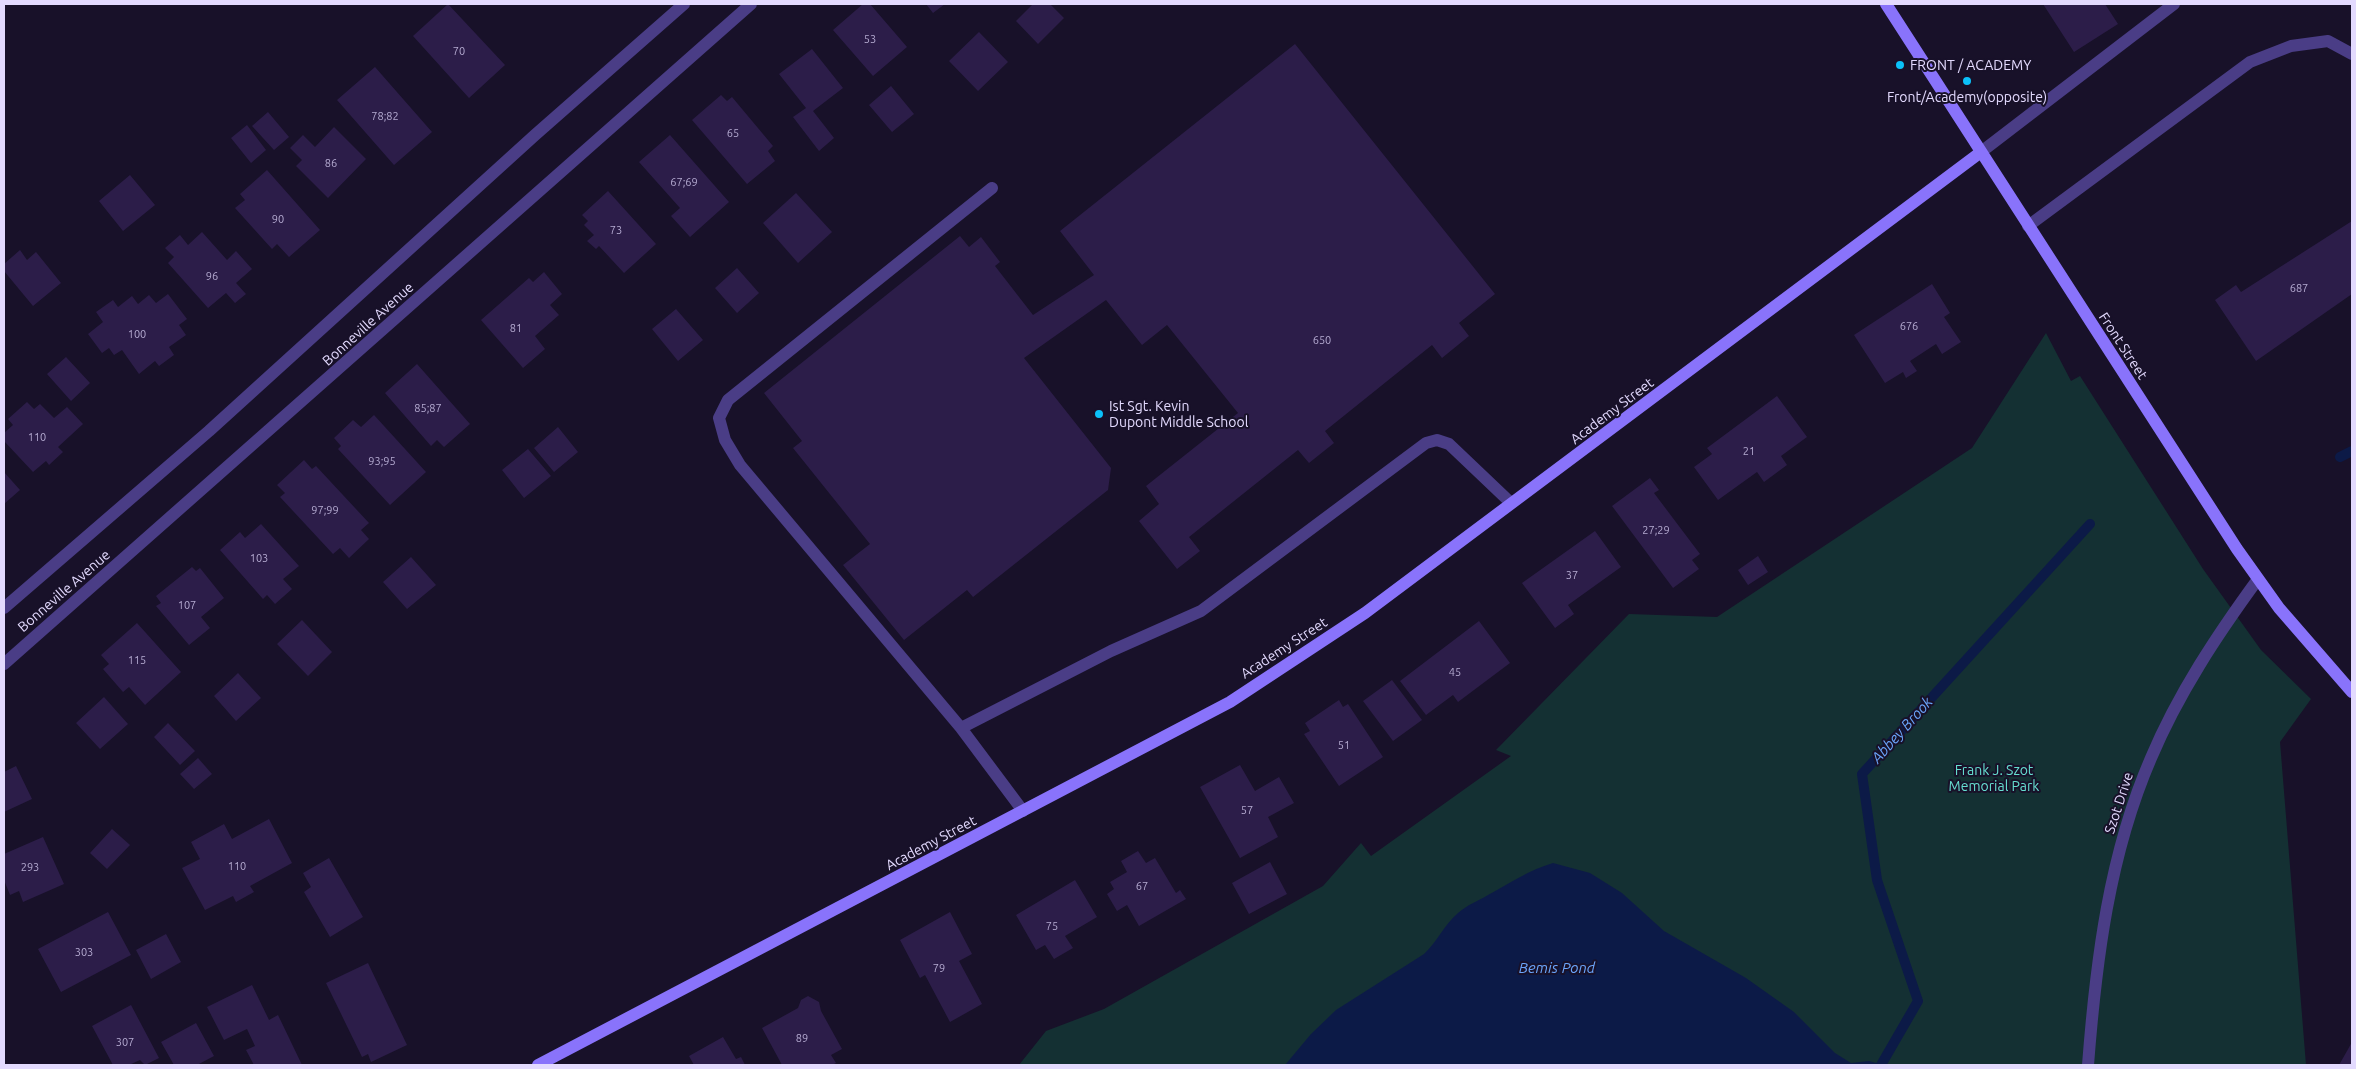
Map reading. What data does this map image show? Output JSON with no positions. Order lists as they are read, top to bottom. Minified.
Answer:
{"streets":{"street":["Bonneville Avenue","Front Street","Academy Street","Szot Drive"]},"crossings":[["Front Street","Academy Street"],["Front Street","Szot Drive"]],"water":["Abbey Brook","Bemis Pond"],"parks":["Frank J. Szot Memorial Park"],"places":["FRONT / ACADEMY","Front/Academy(opposite)","Ist Sgt. Kevin Dupont Middle School"],"house_numbers":["53","70","78;82","65","86","67;69","90","73","96","687","676","81","100","650","85;87","110","21","93;95","97;99","27;29","103","37","107","115","45","51","57","110","293","67","75","303","79","89","307"]}
